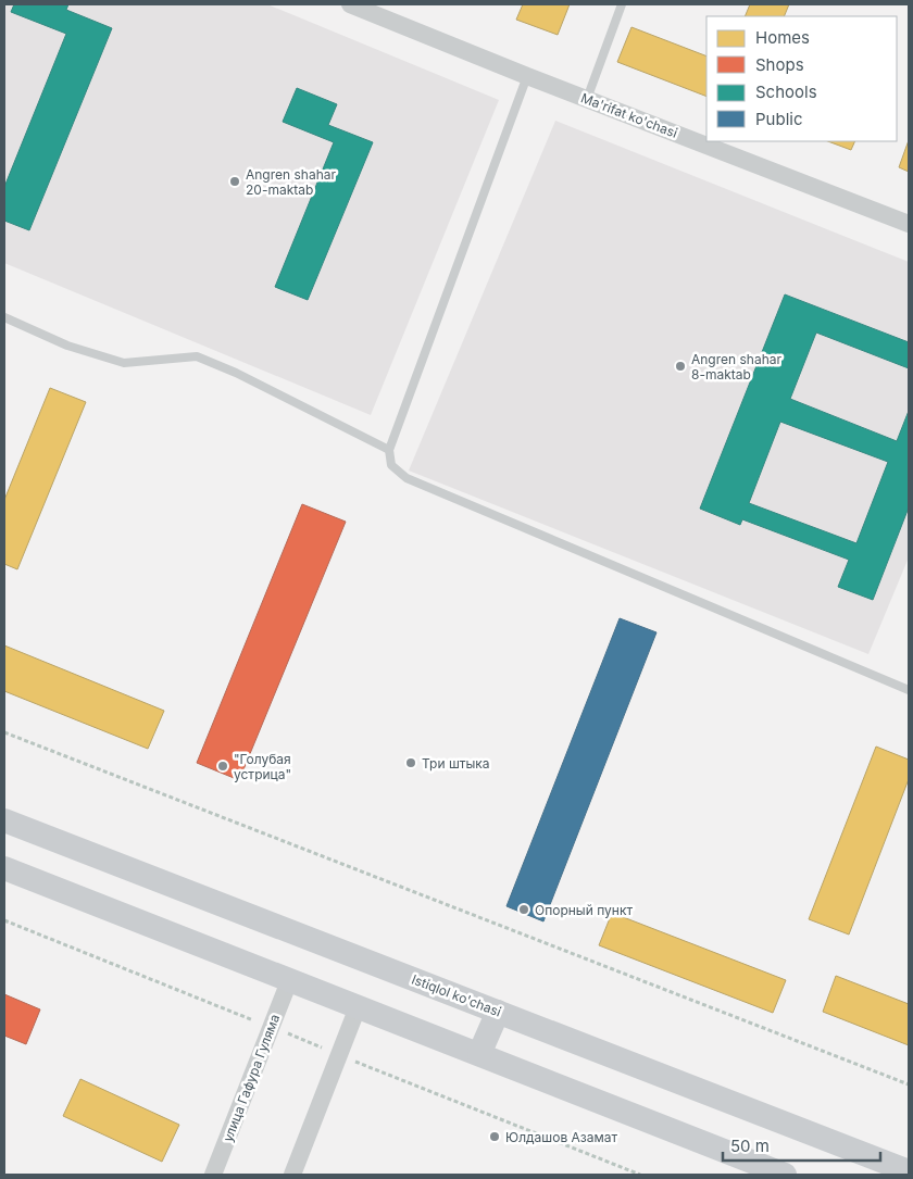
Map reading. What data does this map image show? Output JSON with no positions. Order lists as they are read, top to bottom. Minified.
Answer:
{"streets":{"main road":["Istiqlol ko'chasi"],"street":["Ma'rifat ko'chasi","улица Гафура Гуляма"]},"places":["Angren shahar 20-maktab","Angren shahar 8-maktab","Три штыка","\"Голубая устрица\"","Опорный пункт","Юлдашов Азамат"],"legend":["Homes","Shops","Schools","Public"],"scale_bar":"50 m"}
